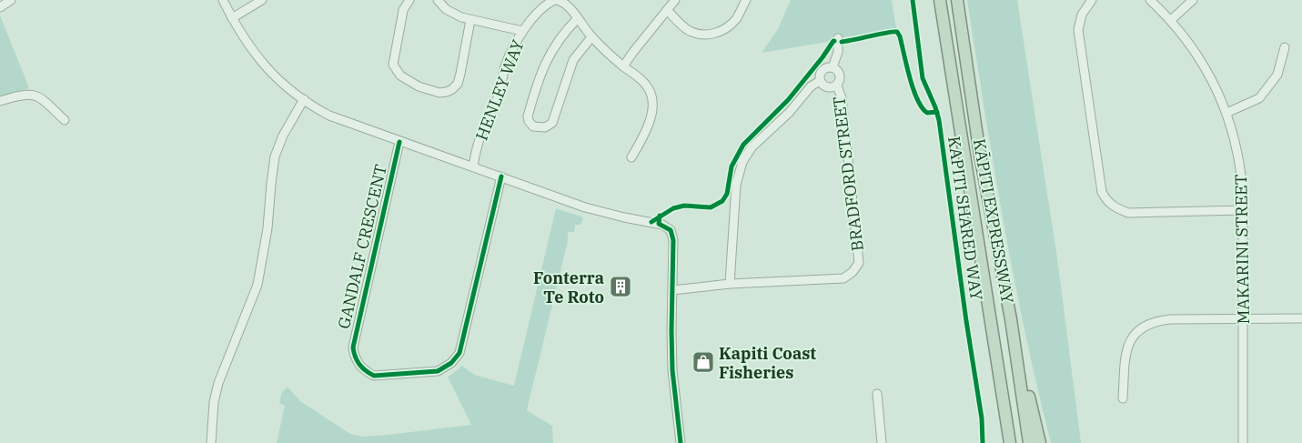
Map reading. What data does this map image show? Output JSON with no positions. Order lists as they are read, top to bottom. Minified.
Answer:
{"streets":{"highway":["KĀPITI EXPRESSWAY"],"street":["HENLEY WAY","BRADFORD STREET","GANDALF CRESCENT","MAKARINI STREET"],"cycle path":["KAPITI SHARED WAY"]},"places":{"building":["Fonterra Te Roto"],"shop":["Kapiti Coast Fisheries"]}}
